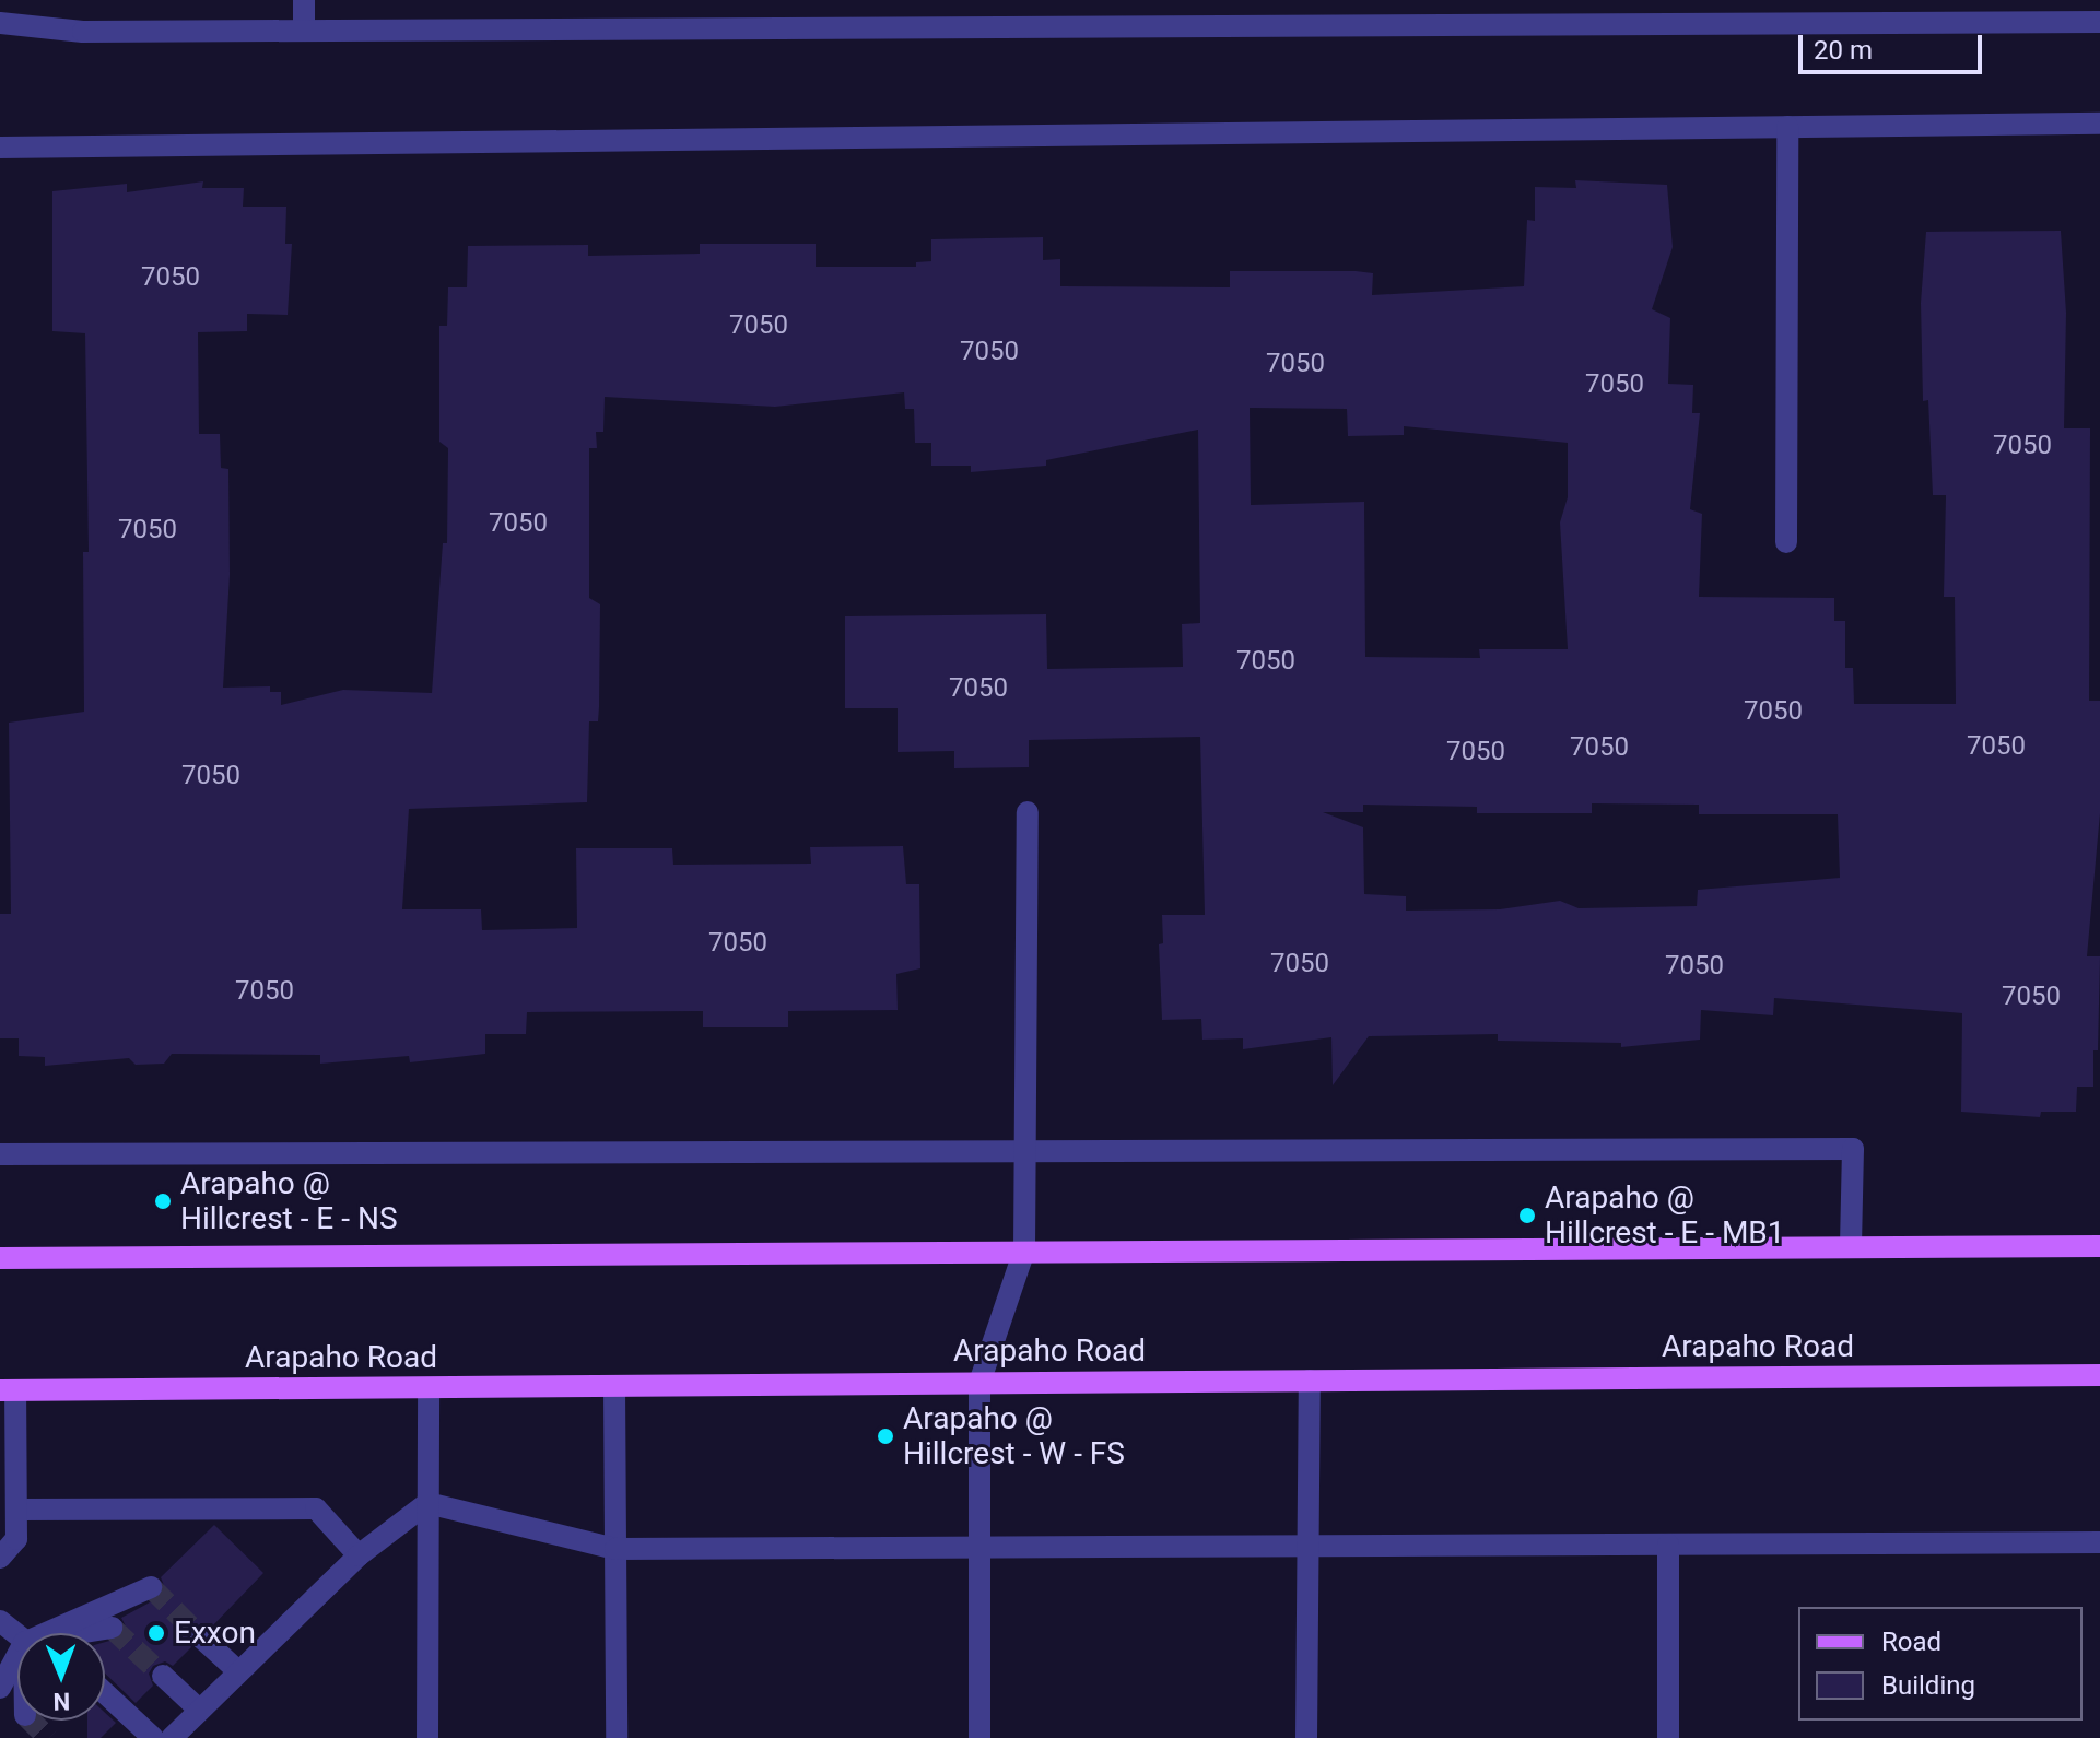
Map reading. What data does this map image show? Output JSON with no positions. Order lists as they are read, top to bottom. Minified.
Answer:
{"streets":{"main road":["Arapaho Road"]},"places":["Arapaho @ Hillcrest - E - NS","Arapaho @ Hillcrest - E - MB1","Arapaho @ Hillcrest - W - FS","Exxon"],"house_numbers":["7050","7050","7050","7050","7050","7050","7050","7050","7050","7050","7050","7050","7050","7050","7050","7050","7050","7050","7050","7050"],"legend":["Road","Building"],"scale_bar":"20 m","north":"bottom"}
